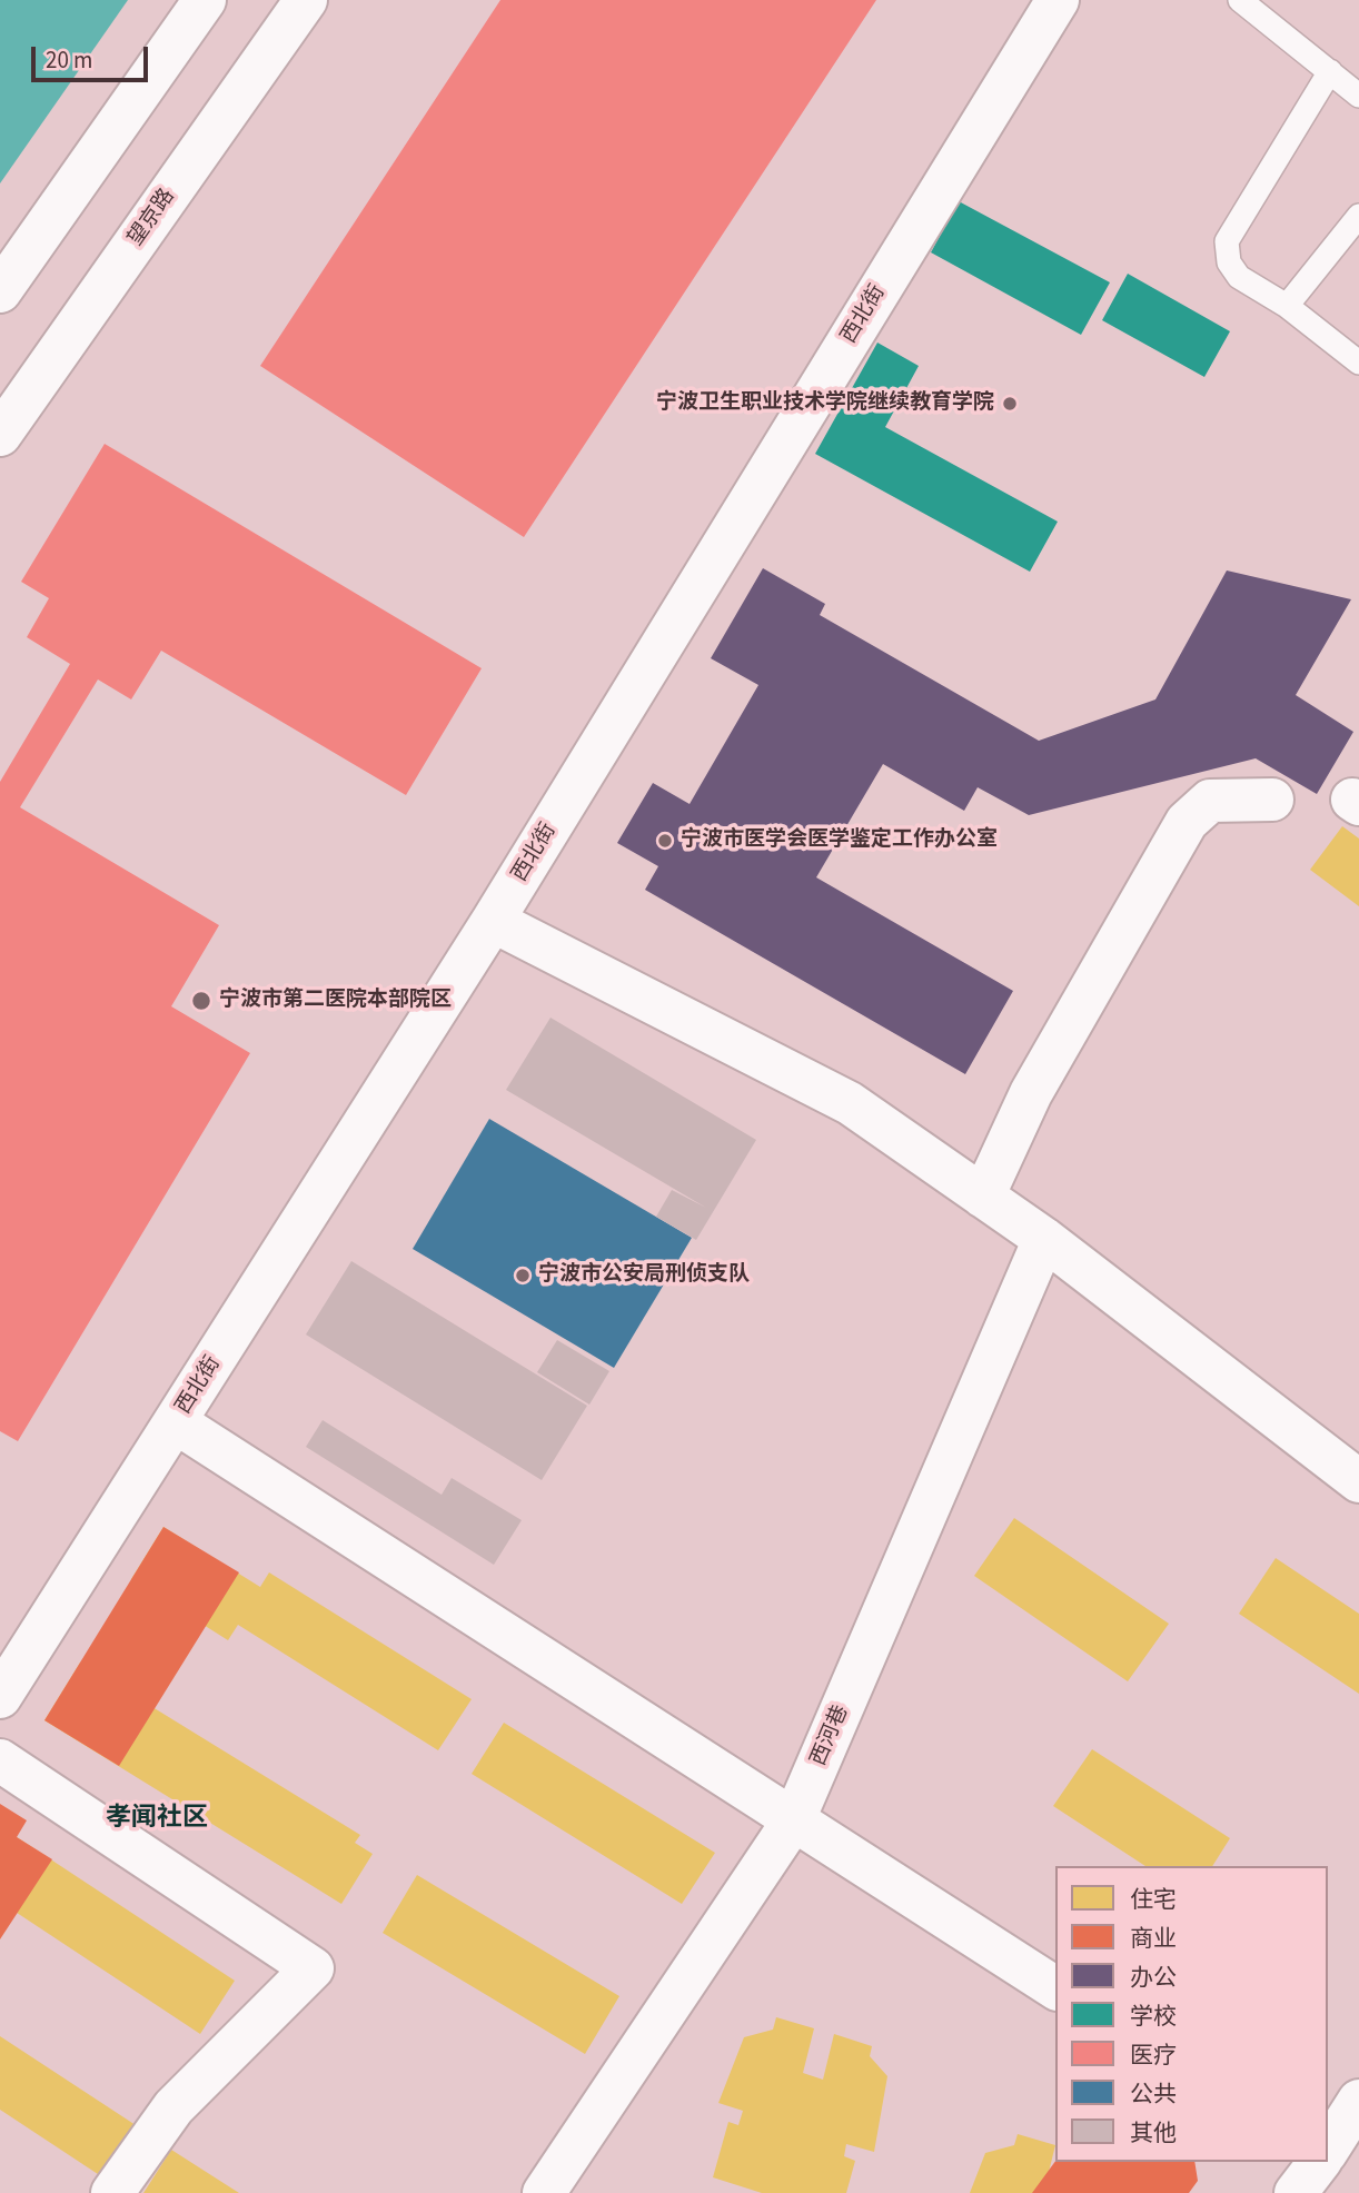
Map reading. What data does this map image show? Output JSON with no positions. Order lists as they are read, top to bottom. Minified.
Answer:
{"streets":{"street":["望京路","西北街","西河巷"]},"districts":["孝闻社区"],"places":["宁波卫生职业技术学院继续教育学院","宁波市医学会医学鉴定工作办公室","宁波市第二医院本部院区","宁波市公安局刑侦支队"],"legend":["住宅","商业","办公","学校","医疗","公共","其他"],"scale_bar":"20 m"}
